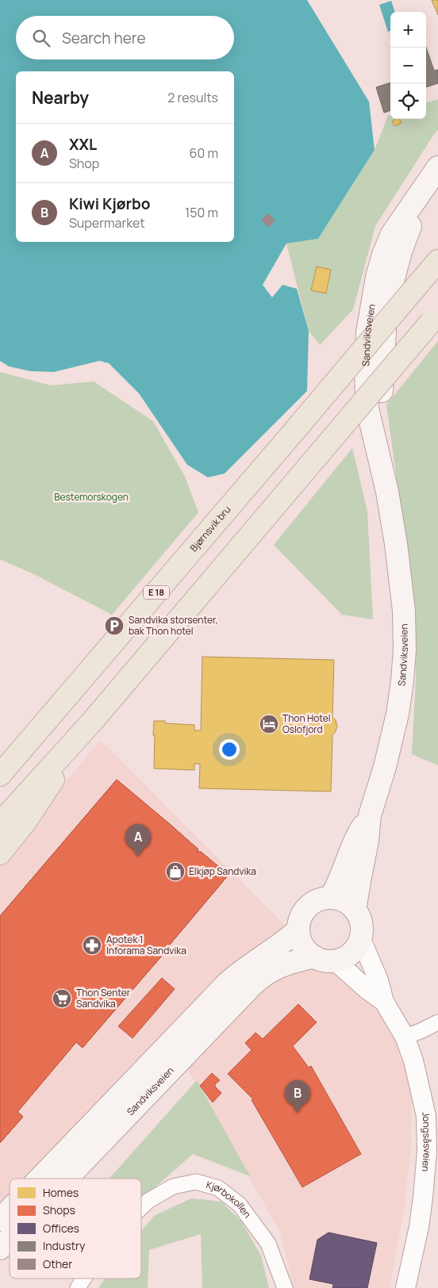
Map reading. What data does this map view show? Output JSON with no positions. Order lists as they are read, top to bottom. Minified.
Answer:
{"streets":{"highway":["Bjørnsvik bru","E 18"],"main road":["Sandviksveien"],"street":["Jongsåsveien","Kjørbokollen"]},"crossings":[["Sandviksveien","Jongsåsveien"],["Bjørnsvik bru","E 18"]],"parks":["Bestemorskogen"],"places":{"parking":["Sandvika storsenter, bak Thon hotel"],"hotel":["Thon Hotel Oslofjord"],"shop":["Elkjøp Sandvika"],"pharmacy":["Apotek 1 Inforama Sandvika"],"supermarket":["Thon Senter Sandvika"]},"legend":["Homes","Shops","Offices","Industry","Other"],"page":{"map_buttons":["+","−"],"search":"Search here","heading":["Nearby","2 results"],"list":[{"mark":"A","name":"XXL","note":"Shop","value":"60 m"},{"mark":"B","name":"Kiwi Kjørbo","note":"Supermarket","value":"150 m"}],"pins":["A","B"]}}
